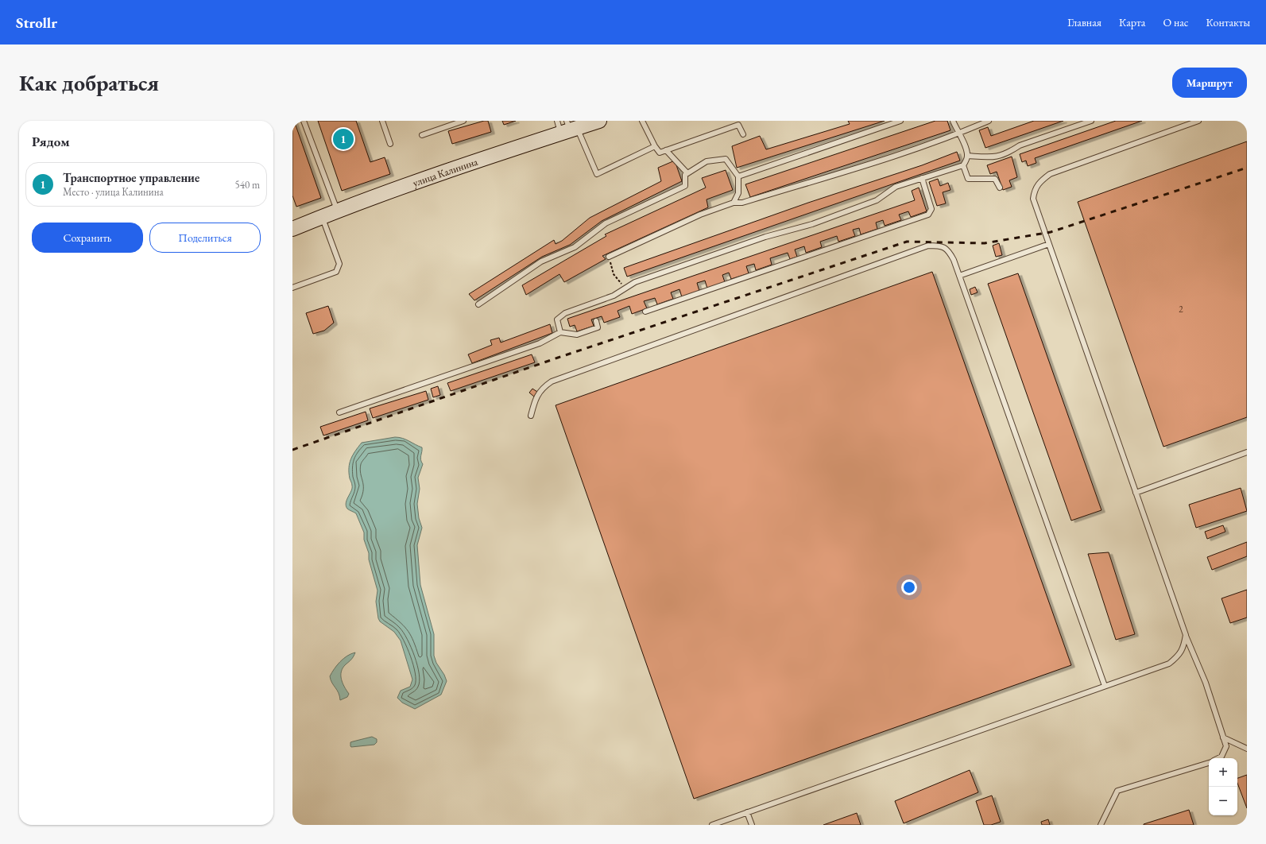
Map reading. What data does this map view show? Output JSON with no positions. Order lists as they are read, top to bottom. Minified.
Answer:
{"streets":{"street":["улица Калинина"]},"house_numbers":["2"],"page":{"header":"Strollr","nav":["Главная","Карта","О нас","Контакты"],"buttons":["Маршрут",["Сохранить","Поделиться"]],"title":"Как добраться","heading":"Рядом","pins":"1","list":[{"mark":"1","name":"Транспортное управление","note":"Место · улица Калинина","value":"540 m"}],"map_buttons":["+","−"]}}
